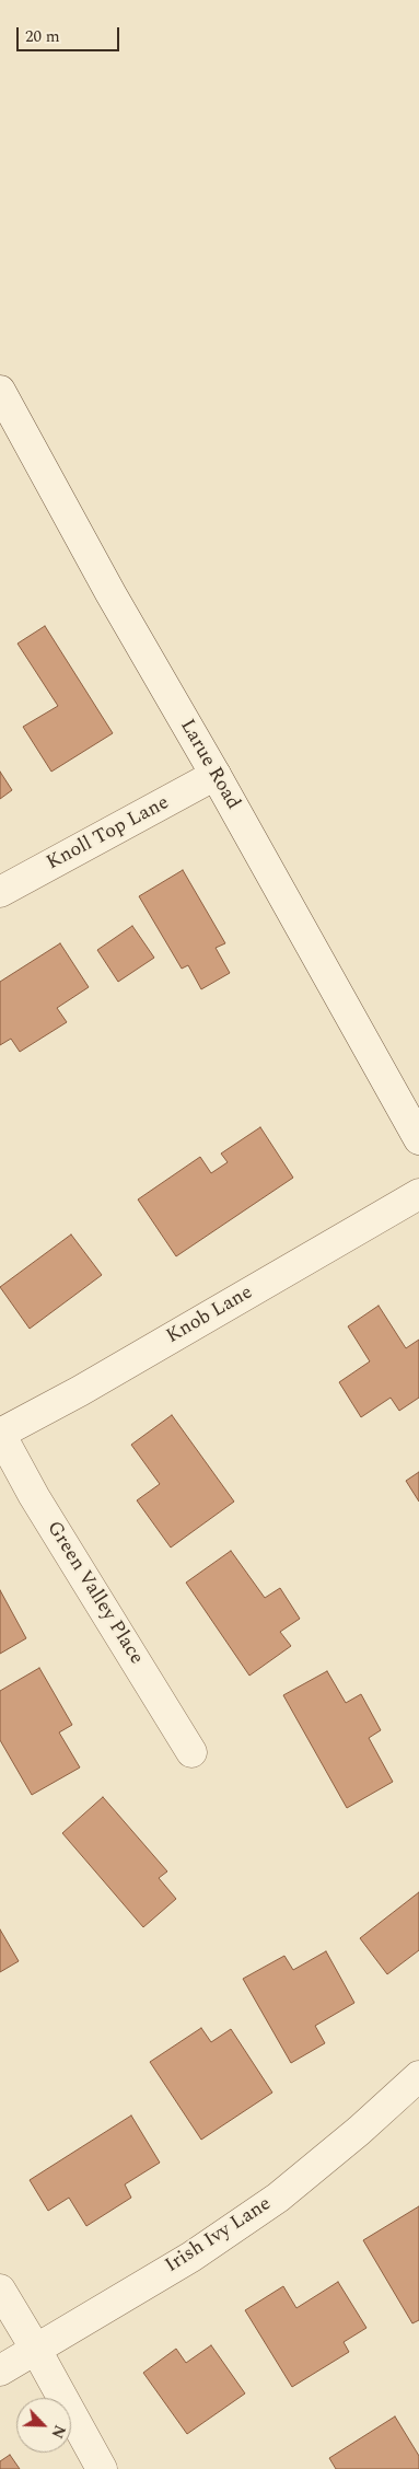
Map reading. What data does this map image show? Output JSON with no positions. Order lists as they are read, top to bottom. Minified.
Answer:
{"streets":{"street":["Larue Road","Knoll Top Lane","Knob Lane","Green Valley Place","Irish Ivy Lane"]},"crossings":[["Larue Road","Knoll Top Lane"],["Knob Lane","Green Valley Place"]],"scale_bar":"20 m","north":"bottom right"}
